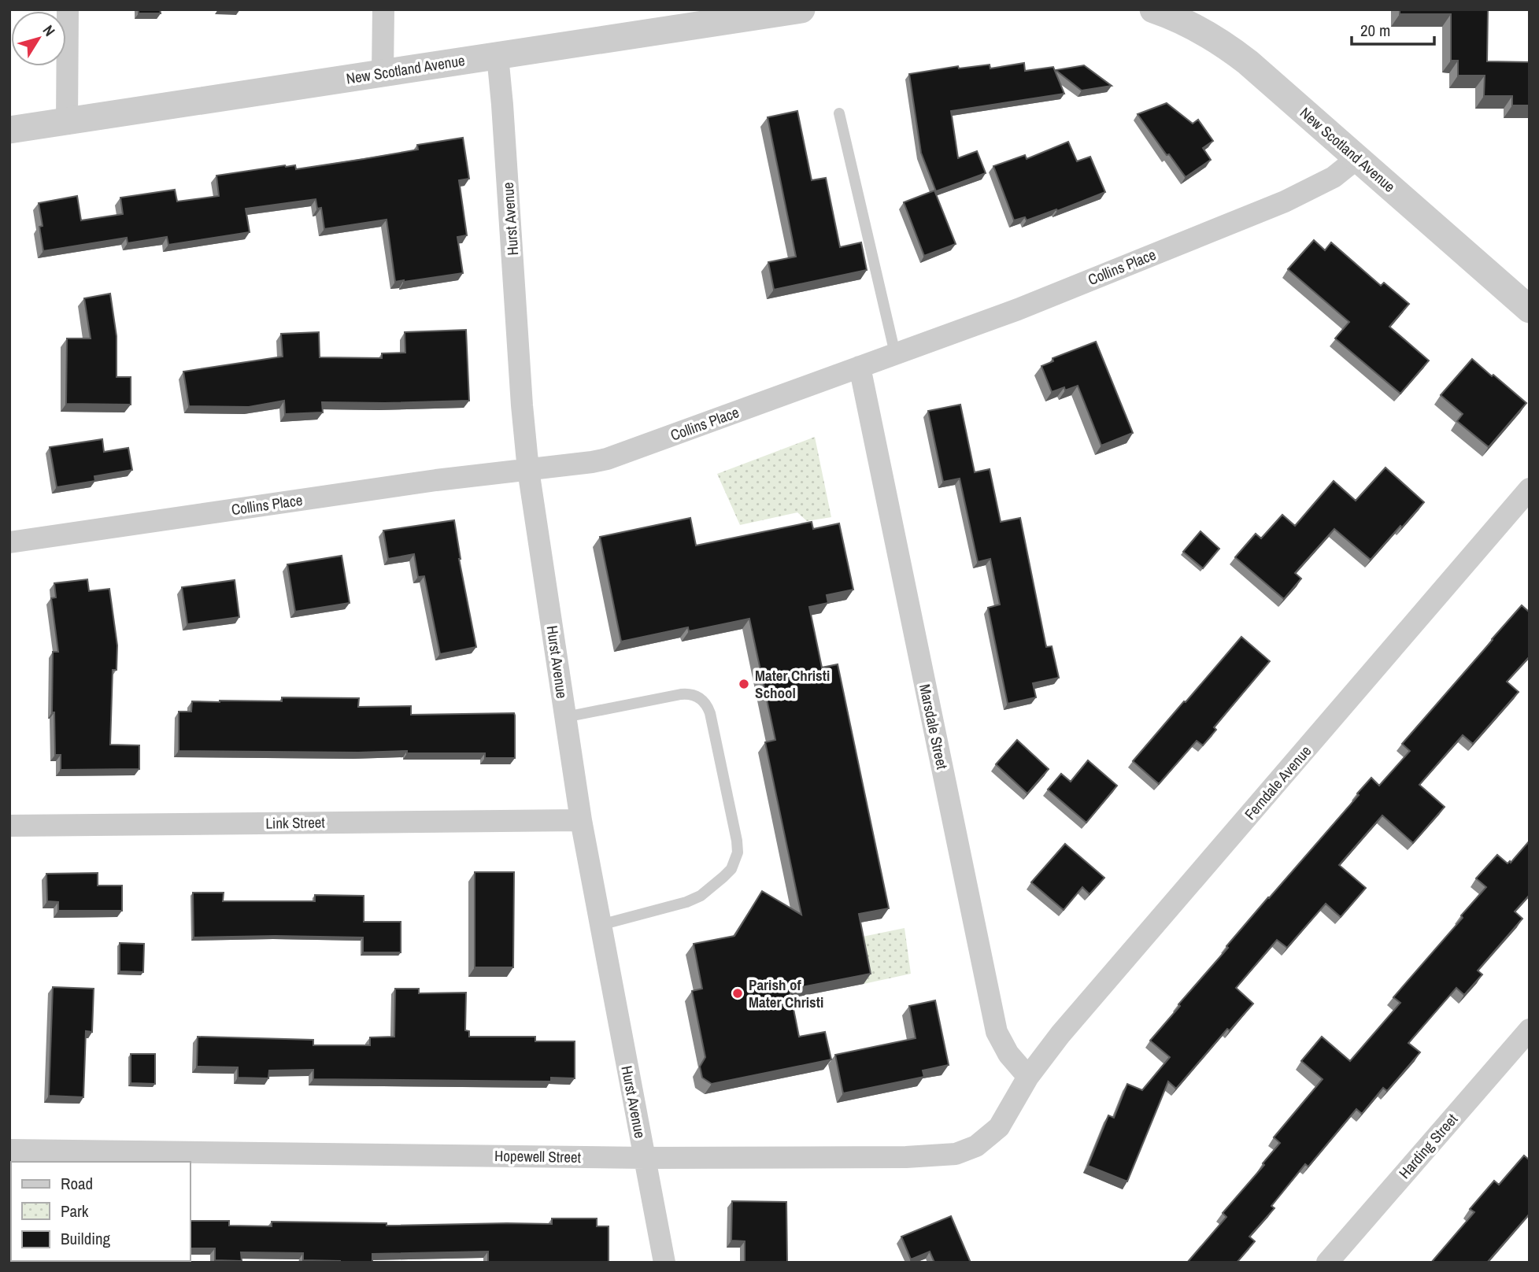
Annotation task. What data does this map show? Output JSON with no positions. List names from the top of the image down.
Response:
{
  "streets": {
    "street": [
      "New Scotland Avenue",
      "Hurst Avenue",
      "Collins Place",
      "Marsdale Street",
      "Ferndale Avenue",
      "Link Street",
      "Harding Street",
      "Hopewell Street"
    ]
  },
  "crossings": [
    ["New Scotland Avenue", "Hurst Avenue"],
    ["New Scotland Avenue", "Collins Place"],
    ["Hurst Avenue", "Collins Place"],
    ["Hurst Avenue", "Link Street"],
    ["Hurst Avenue", "Hopewell Street"],
    ["Collins Place", "Marsdale Street"],
    ["Marsdale Street", "Ferndale Avenue"],
    ["Marsdale Street", "Hopewell Street"],
    ["Ferndale Avenue", "Hopewell Street"]
  ],
  "places": ["Mater Christi School", "Parish of Mater Christi"],
  "legend": ["Road", "Park", "Building"],
  "scale_bar": "20 m",
  "north": "top right"
}
